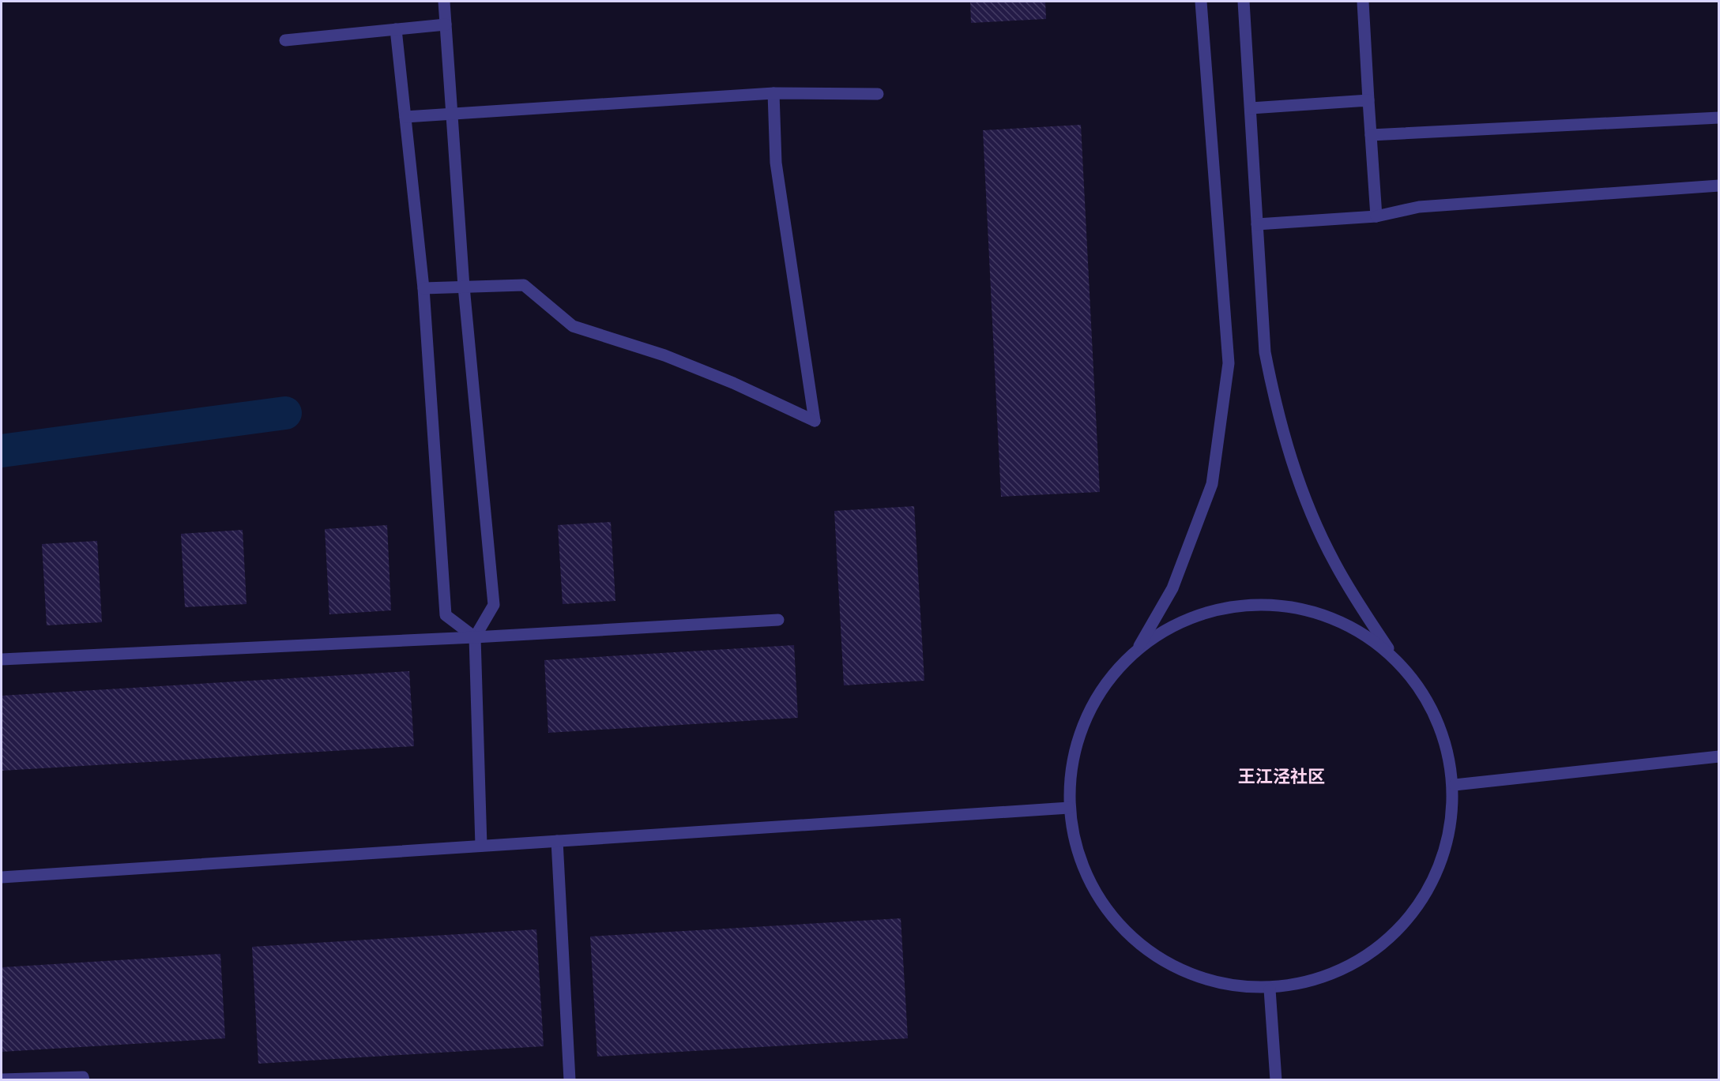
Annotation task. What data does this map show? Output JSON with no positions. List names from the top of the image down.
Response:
{
  "districts": ["王江泾社区"]
}
